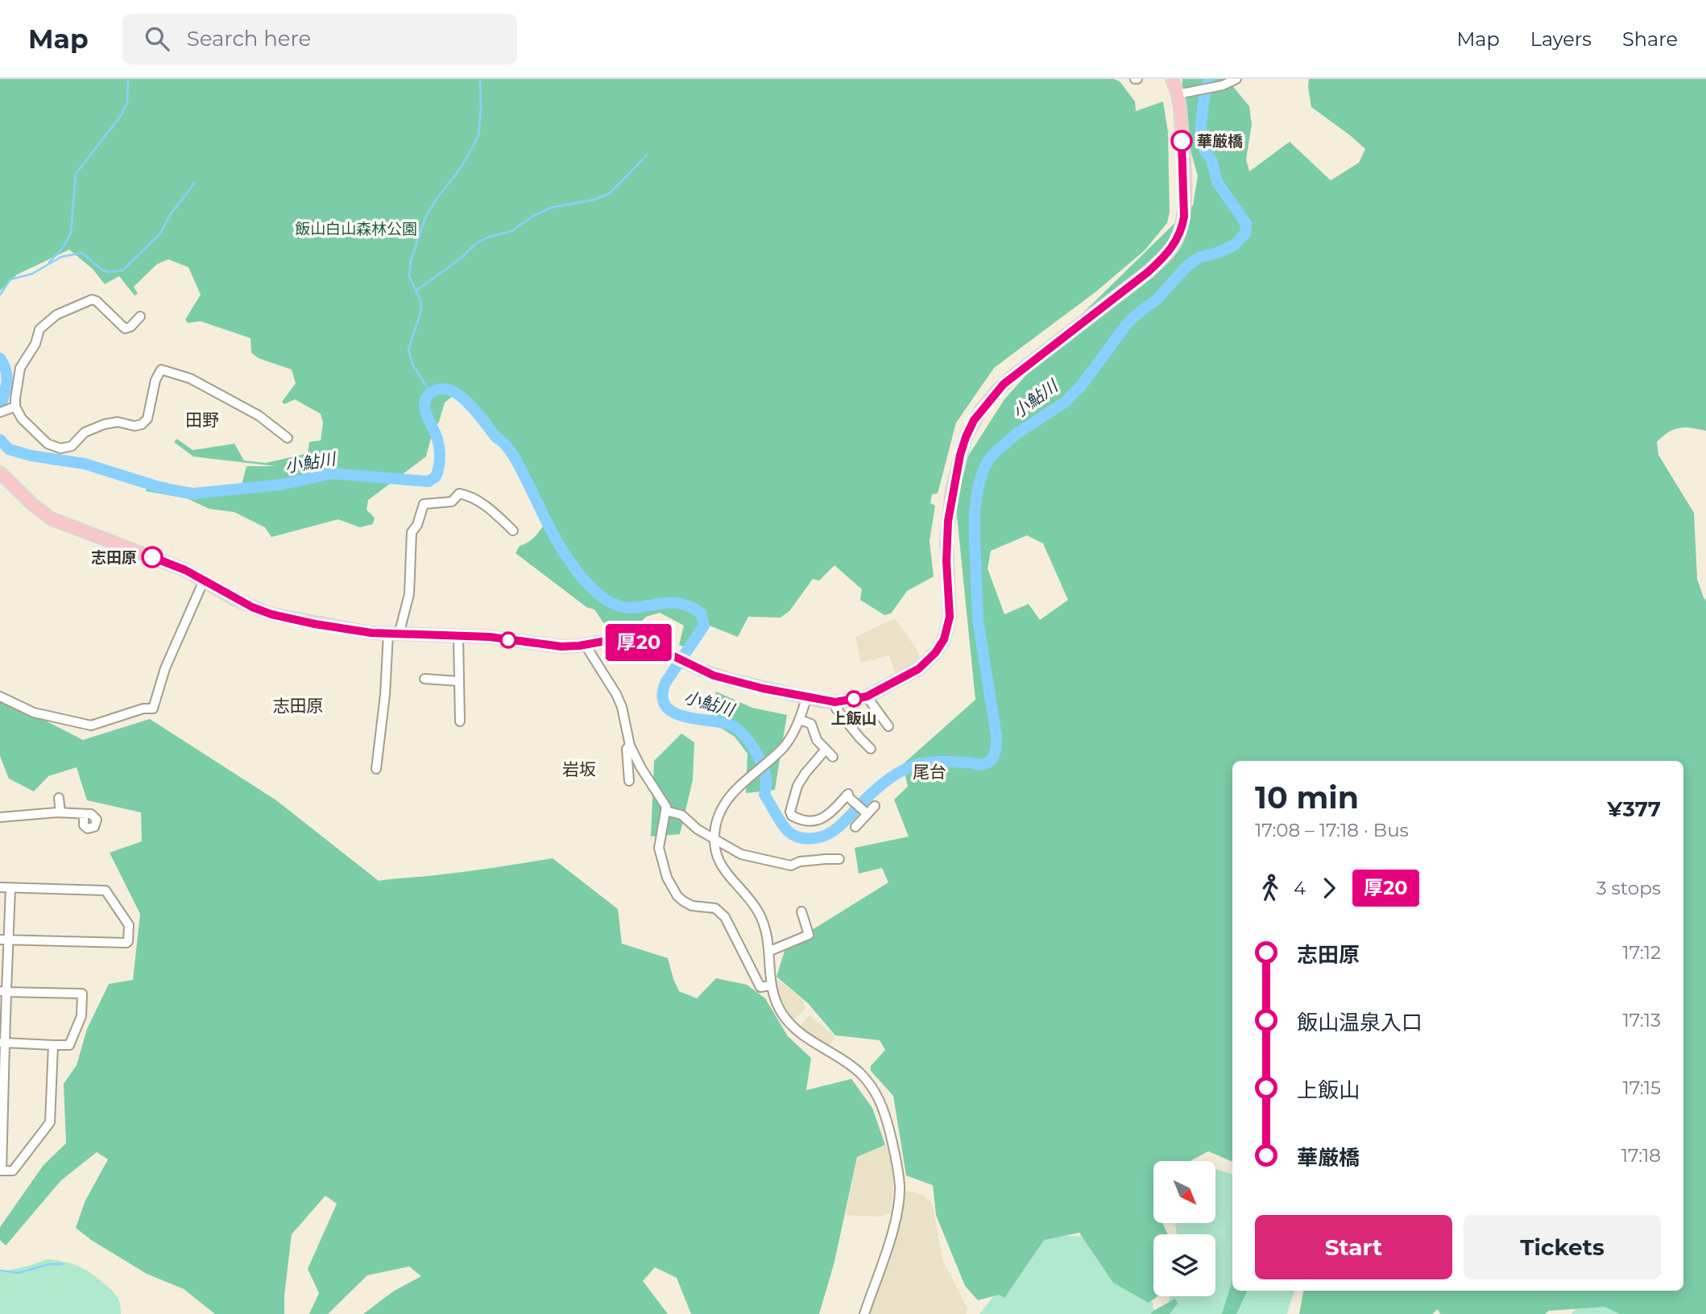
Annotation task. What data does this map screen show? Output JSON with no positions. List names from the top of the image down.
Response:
{
  "districts": [
    "田野",
    "志田原",
    "岩坂",
    "尾台"
  ],
  "water": ["小鮎川"],
  "parks": ["飯山白山森林公園"],
  "places": ["華厳橋", "志田原", "上飯山"],
  "lines": ["bus line 厚20"],
  "north": "bottom right",
  "page": {
    "header": "Map",
    "search": "Search here",
    "nav": ["Map", "Layers", "Share"],
    "on_map": "厚20",
    "heading": ["10 min", "17:08 – 17:18 · Bus", "¥377"],
    "legs": ["4", "厚20", "3 stops"],
    "list": [
      {
        "name": "志田原",
        "value": "17:12"
      },
      {
        "name": "飯山温泉入口",
        "value": "17:13"
      },
      {
        "name": "上飯山",
        "value": "17:15"
      },
      {
        "name": "華厳橋",
        "value": "17:18"
      }
    ],
    "buttons": ["Start", "Tickets"]
  }
}
